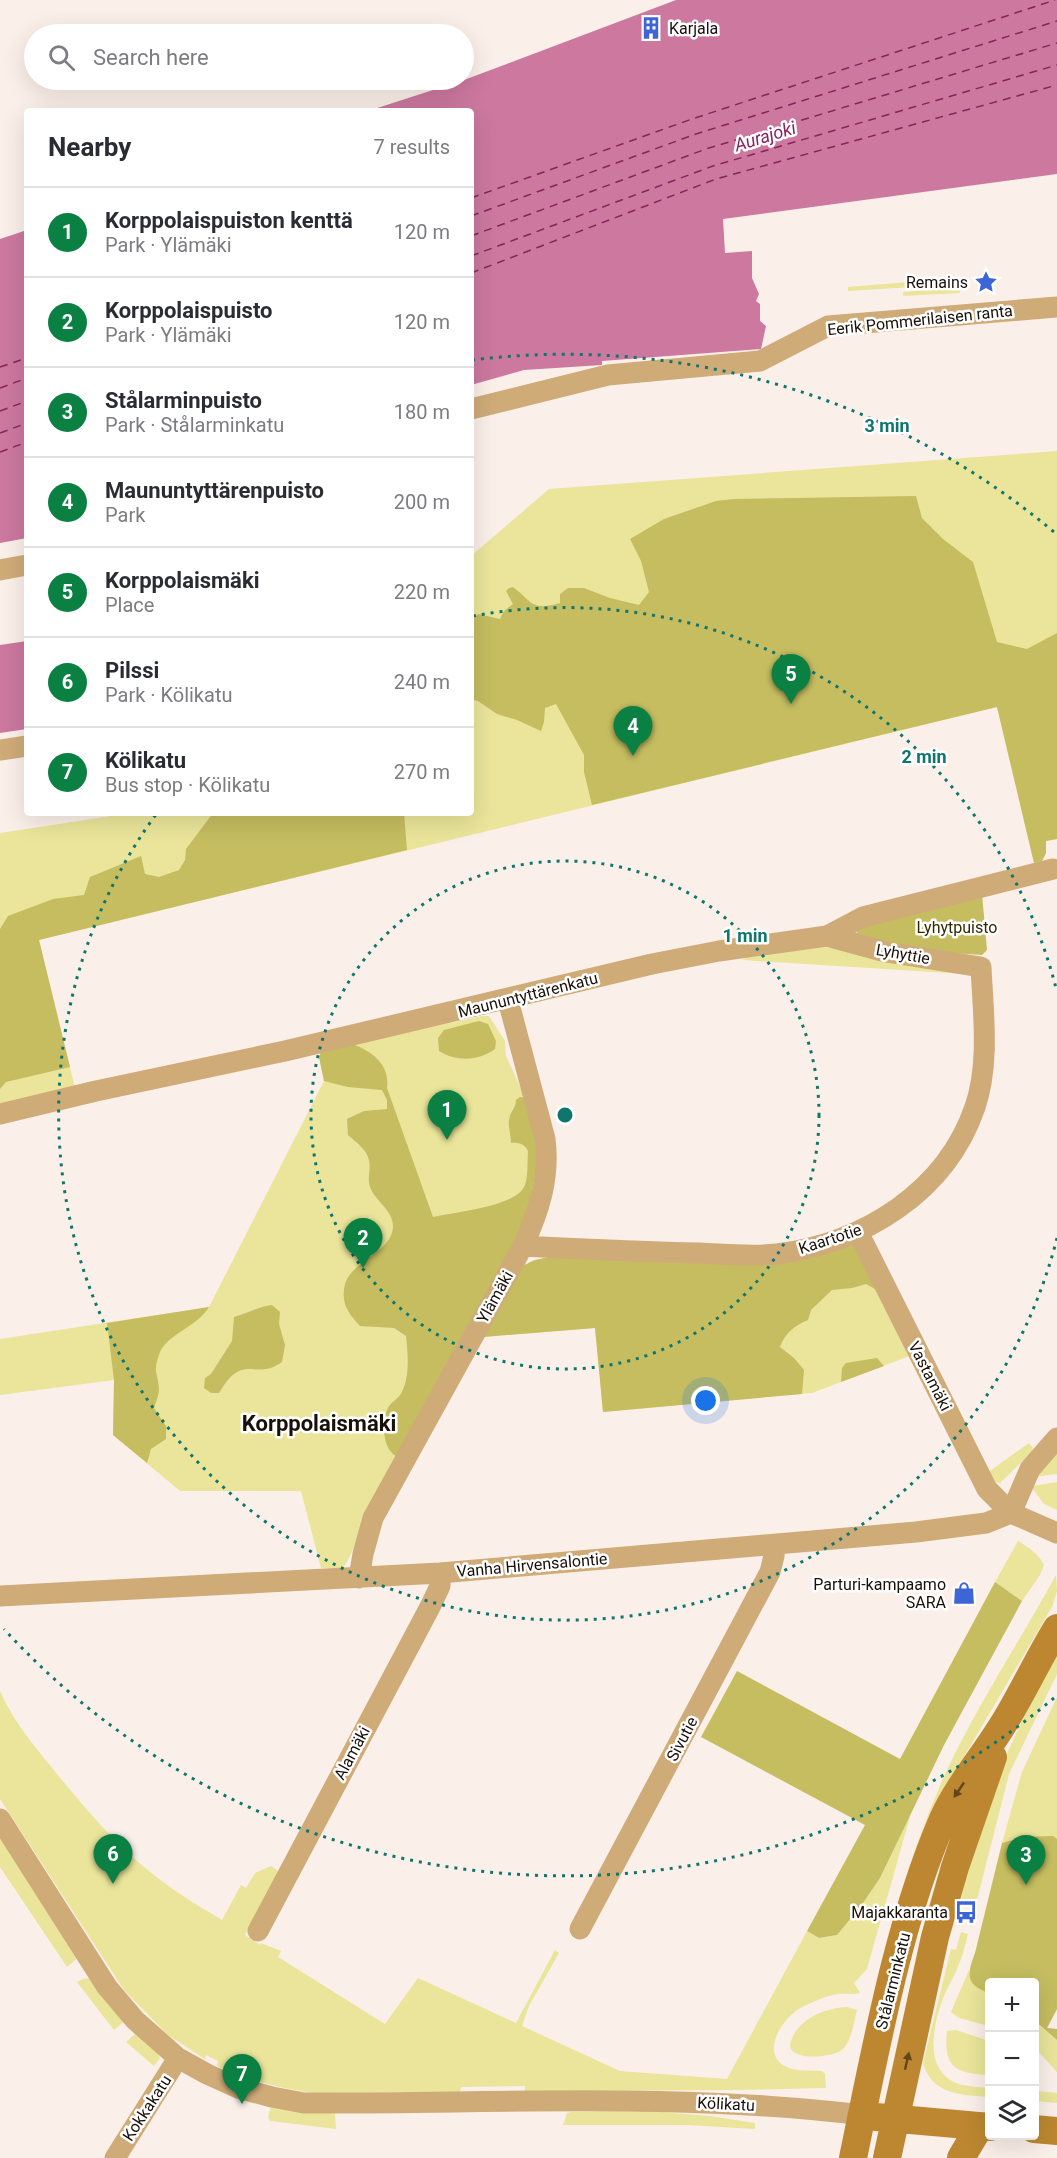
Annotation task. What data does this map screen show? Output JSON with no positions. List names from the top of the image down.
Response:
{
  "streets": {
    "main road": ["Stålarminkatu"],
    "street": [
      "Eerik Pommerilaisen ranta",
      "Lyhyttie",
      "Maununtyttärenkatu",
      "Kaartotie",
      "Ylämäki",
      "Vastamäki",
      "Vanha Hirvensalontie",
      "Sivutie",
      "Alamäki",
      "Kölikatu",
      "Kokkakatu"
    ]
  },
  "crossings": [
    ["Lyhyttie", "Maununtyttärenkatu"],
    ["Lyhyttie", "Kaartotie"],
    ["Maununtyttärenkatu", "Ylämäki"],
    ["Kaartotie", "Ylämäki"],
    ["Kaartotie", "Vastamäki"],
    ["Ylämäki", "Vanha Hirvensalontie"],
    ["Vastamäki", "Vanha Hirvensalontie"],
    ["Vanha Hirvensalontie", "Sivutie"],
    ["Vanha Hirvensalontie", "Alamäki"],
    ["Stålarminkatu", "Kölikatu"],
    ["Kölikatu", "Kokkakatu"]
  ],
  "districts": ["Korppolaismäki"],
  "water": ["Aurajoki"],
  "parks": ["Lyhytpuisto"],
  "places": {
    "building": ["Karjala"],
    "place": ["Remains"],
    "shop": ["Parturi-kampaamo SARA"],
    "bus stop": ["Majakkaranta"]
  },
  "page": {
    "search": "Search here",
    "heading": ["Nearby", "7 results"],
    "list": [
      {
        "mark": "1",
        "name": "Korppolaispuiston kenttä",
        "note": "Park · Ylämäki",
        "value": "120 m"
      },
      {
        "mark": "2",
        "name": "Korppolaispuisto",
        "note": "Park · Ylämäki",
        "value": "120 m"
      },
      {
        "mark": "3",
        "name": "Stålarminpuisto",
        "note": "Park · Stålarminkatu",
        "value": "180 m"
      },
      {
        "mark": "4",
        "name": "Maununtyttärenpuisto",
        "note": "Park",
        "value": "200 m"
      },
      {
        "mark": "5",
        "name": "Korppolaismäki",
        "note": "Place",
        "value": "220 m"
      },
      {
        "mark": "6",
        "name": "Pilssi",
        "note": "Park · Kölikatu",
        "value": "240 m"
      },
      {
        "mark": "7",
        "name": "Kölikatu",
        "note": "Bus stop · Kölikatu",
        "value": "270 m"
      }
    ],
    "pins": [
      "5",
      "4",
      "1",
      "2",
      "6",
      "3",
      "7"
    ],
    "map_buttons": ["+", "−"]
  },
  "rings": ["3 min", "2 min", "1 min"]
}
